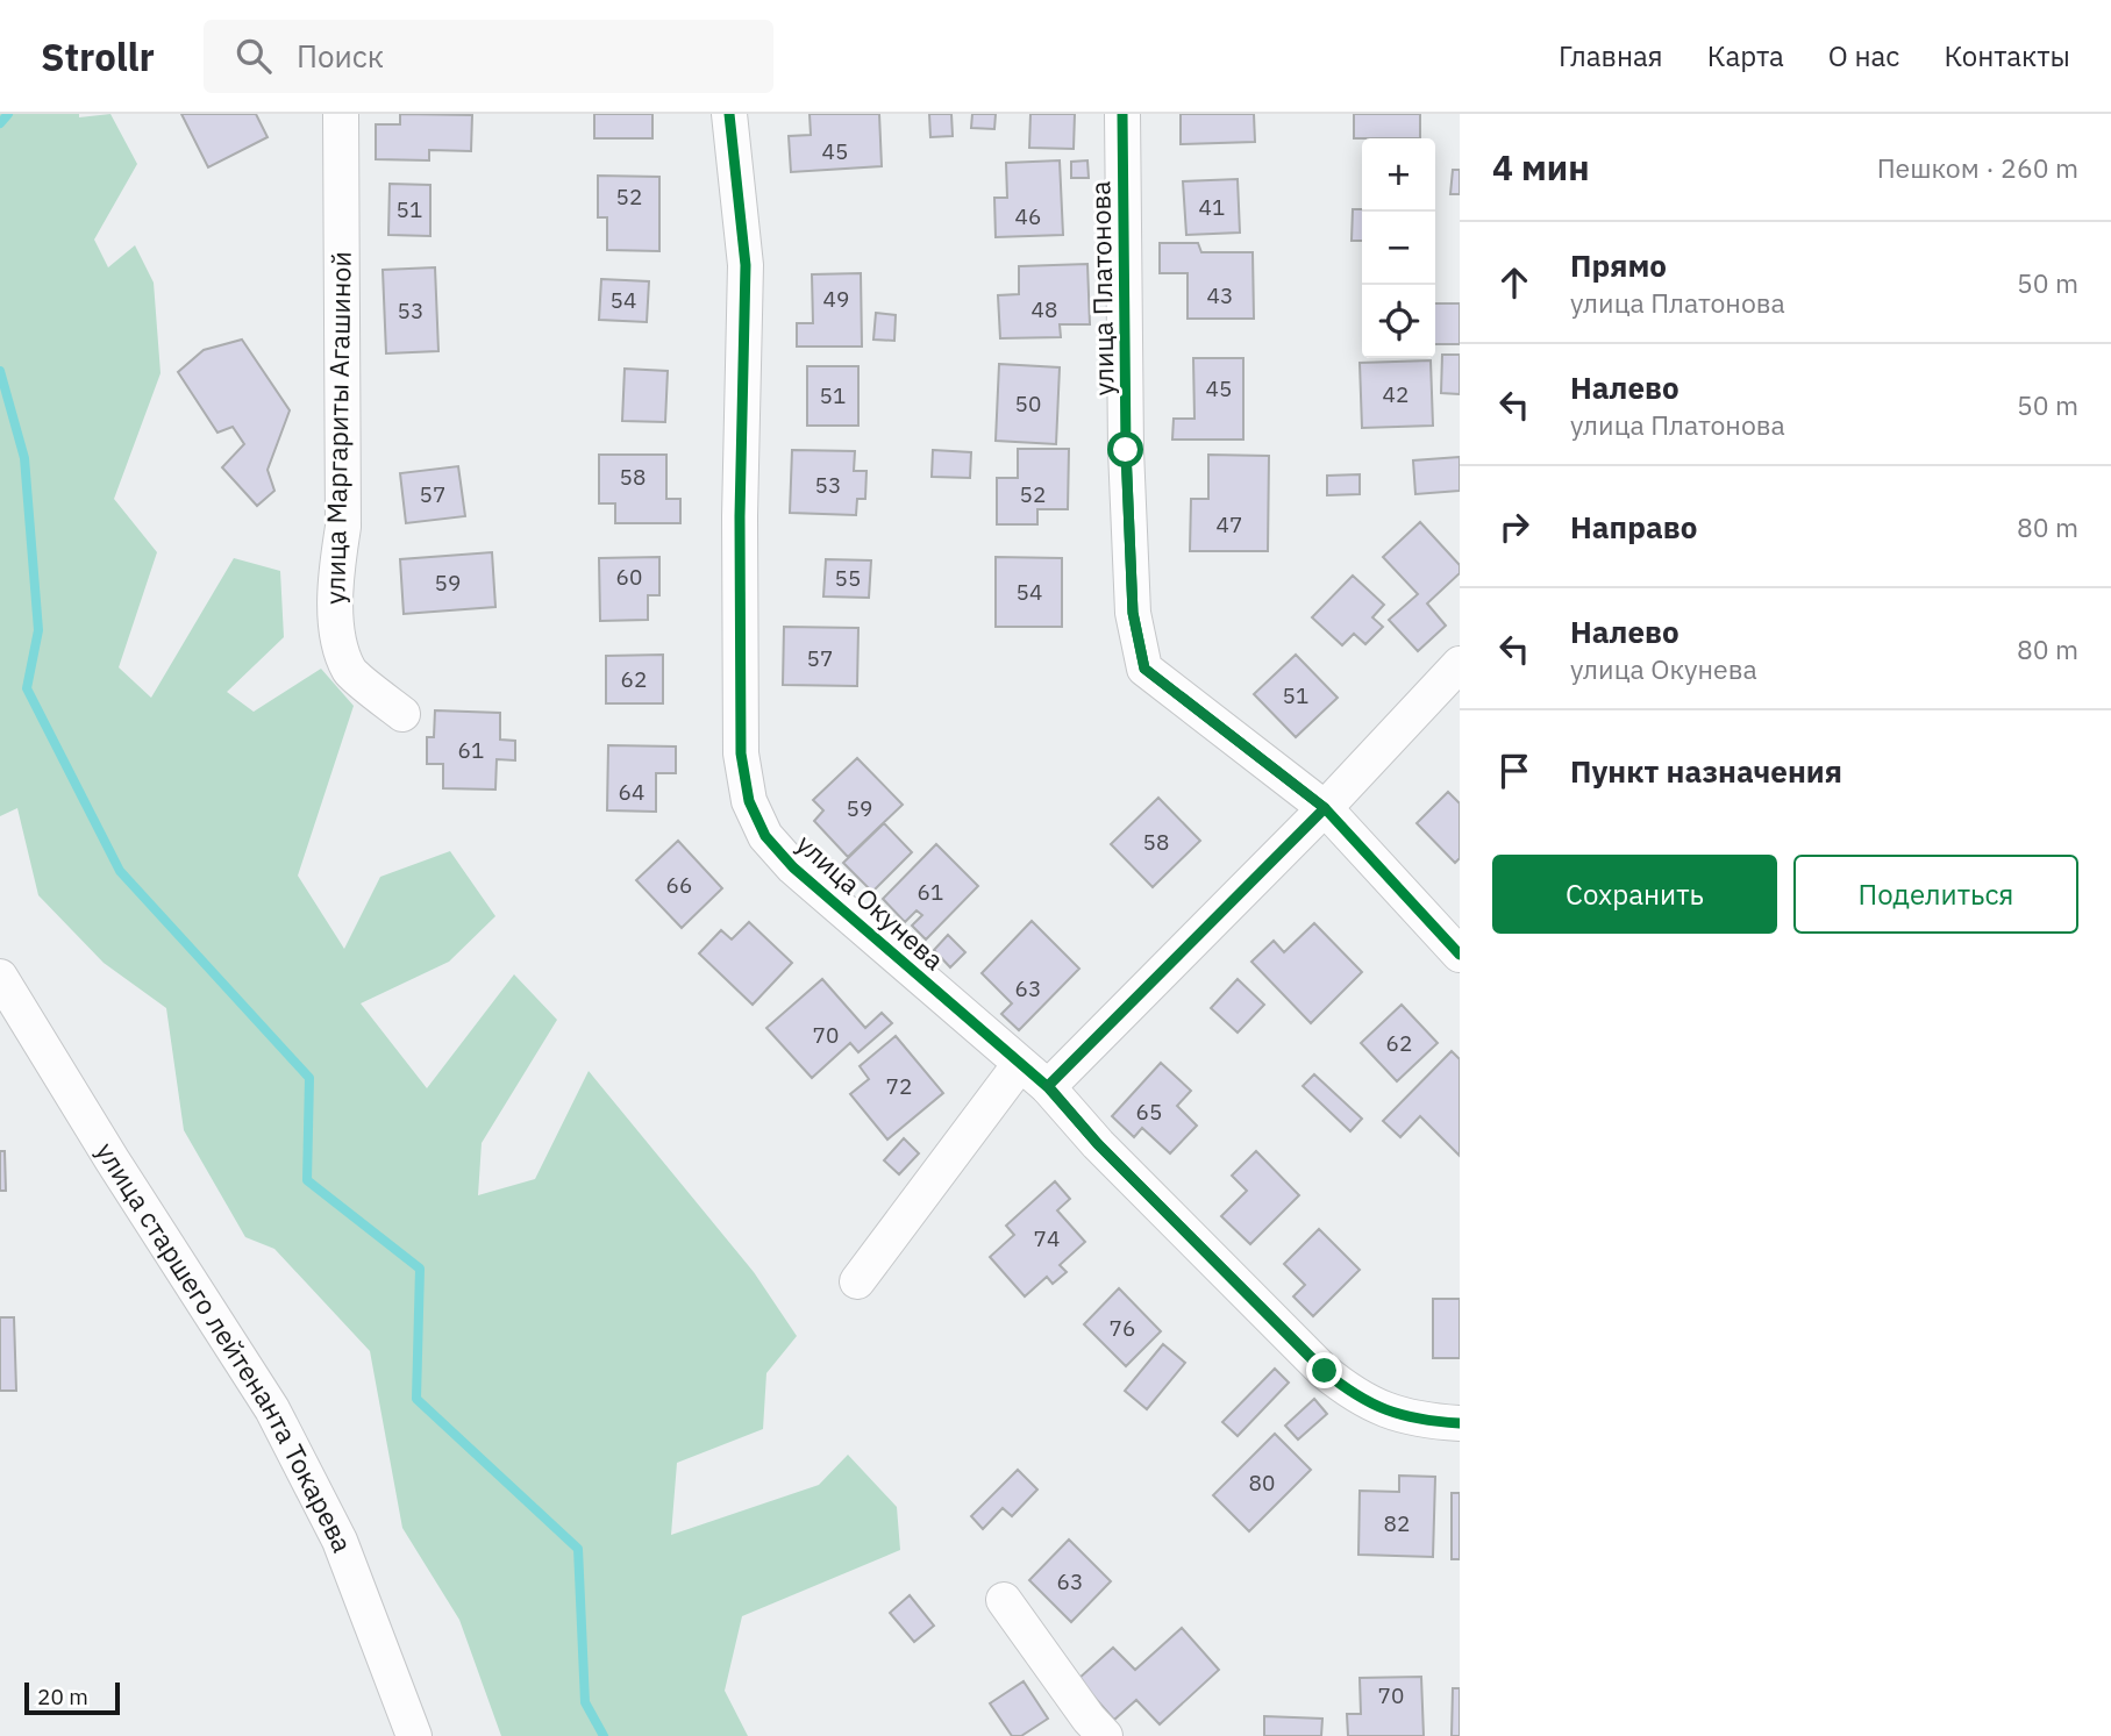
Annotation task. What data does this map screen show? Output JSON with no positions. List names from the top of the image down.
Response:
{
  "streets": {
    "street": [
      "улица Платонова",
      "улица Маргариты Агашиной",
      "улица Окунева",
      "улица старшего лейтенанта Токарева"
    ]
  },
  "house_numbers": [
    "45",
    "52",
    "41",
    "51",
    "46",
    "43",
    "49",
    "54",
    "48",
    "53",
    "45",
    "42",
    "51",
    "50",
    "58",
    "53",
    "57",
    "52",
    "47",
    "60",
    "55",
    "59",
    "54",
    "57",
    "62",
    "51",
    "61",
    "64",
    "59",
    "58",
    "66",
    "61",
    "63",
    "70",
    "62",
    "72",
    "65",
    "74",
    "76",
    "80",
    "82",
    "63",
    "70"
  ],
  "scale_bar": "20 m",
  "page": {
    "header": "Strollr",
    "search": "Поиск",
    "nav": [
      "Главная",
      "Карта",
      "О нас",
      "Контакты"
    ],
    "heading": ["4 мин", "Пешком · 260 m"],
    "map_buttons": ["+", "−"],
    "list": [
      ["Прямо", "улица Платонова", "50 m"],
      ["Налево", "улица Платонова", "50 m"],
      ["Направо", "80 m"],
      ["Налево", "улица Окунева", "80 m"],
      "Пункт назначения"
    ],
    "buttons": ["Сохранить", "Поделиться"],
    "scale": "20 m"
  }
}
